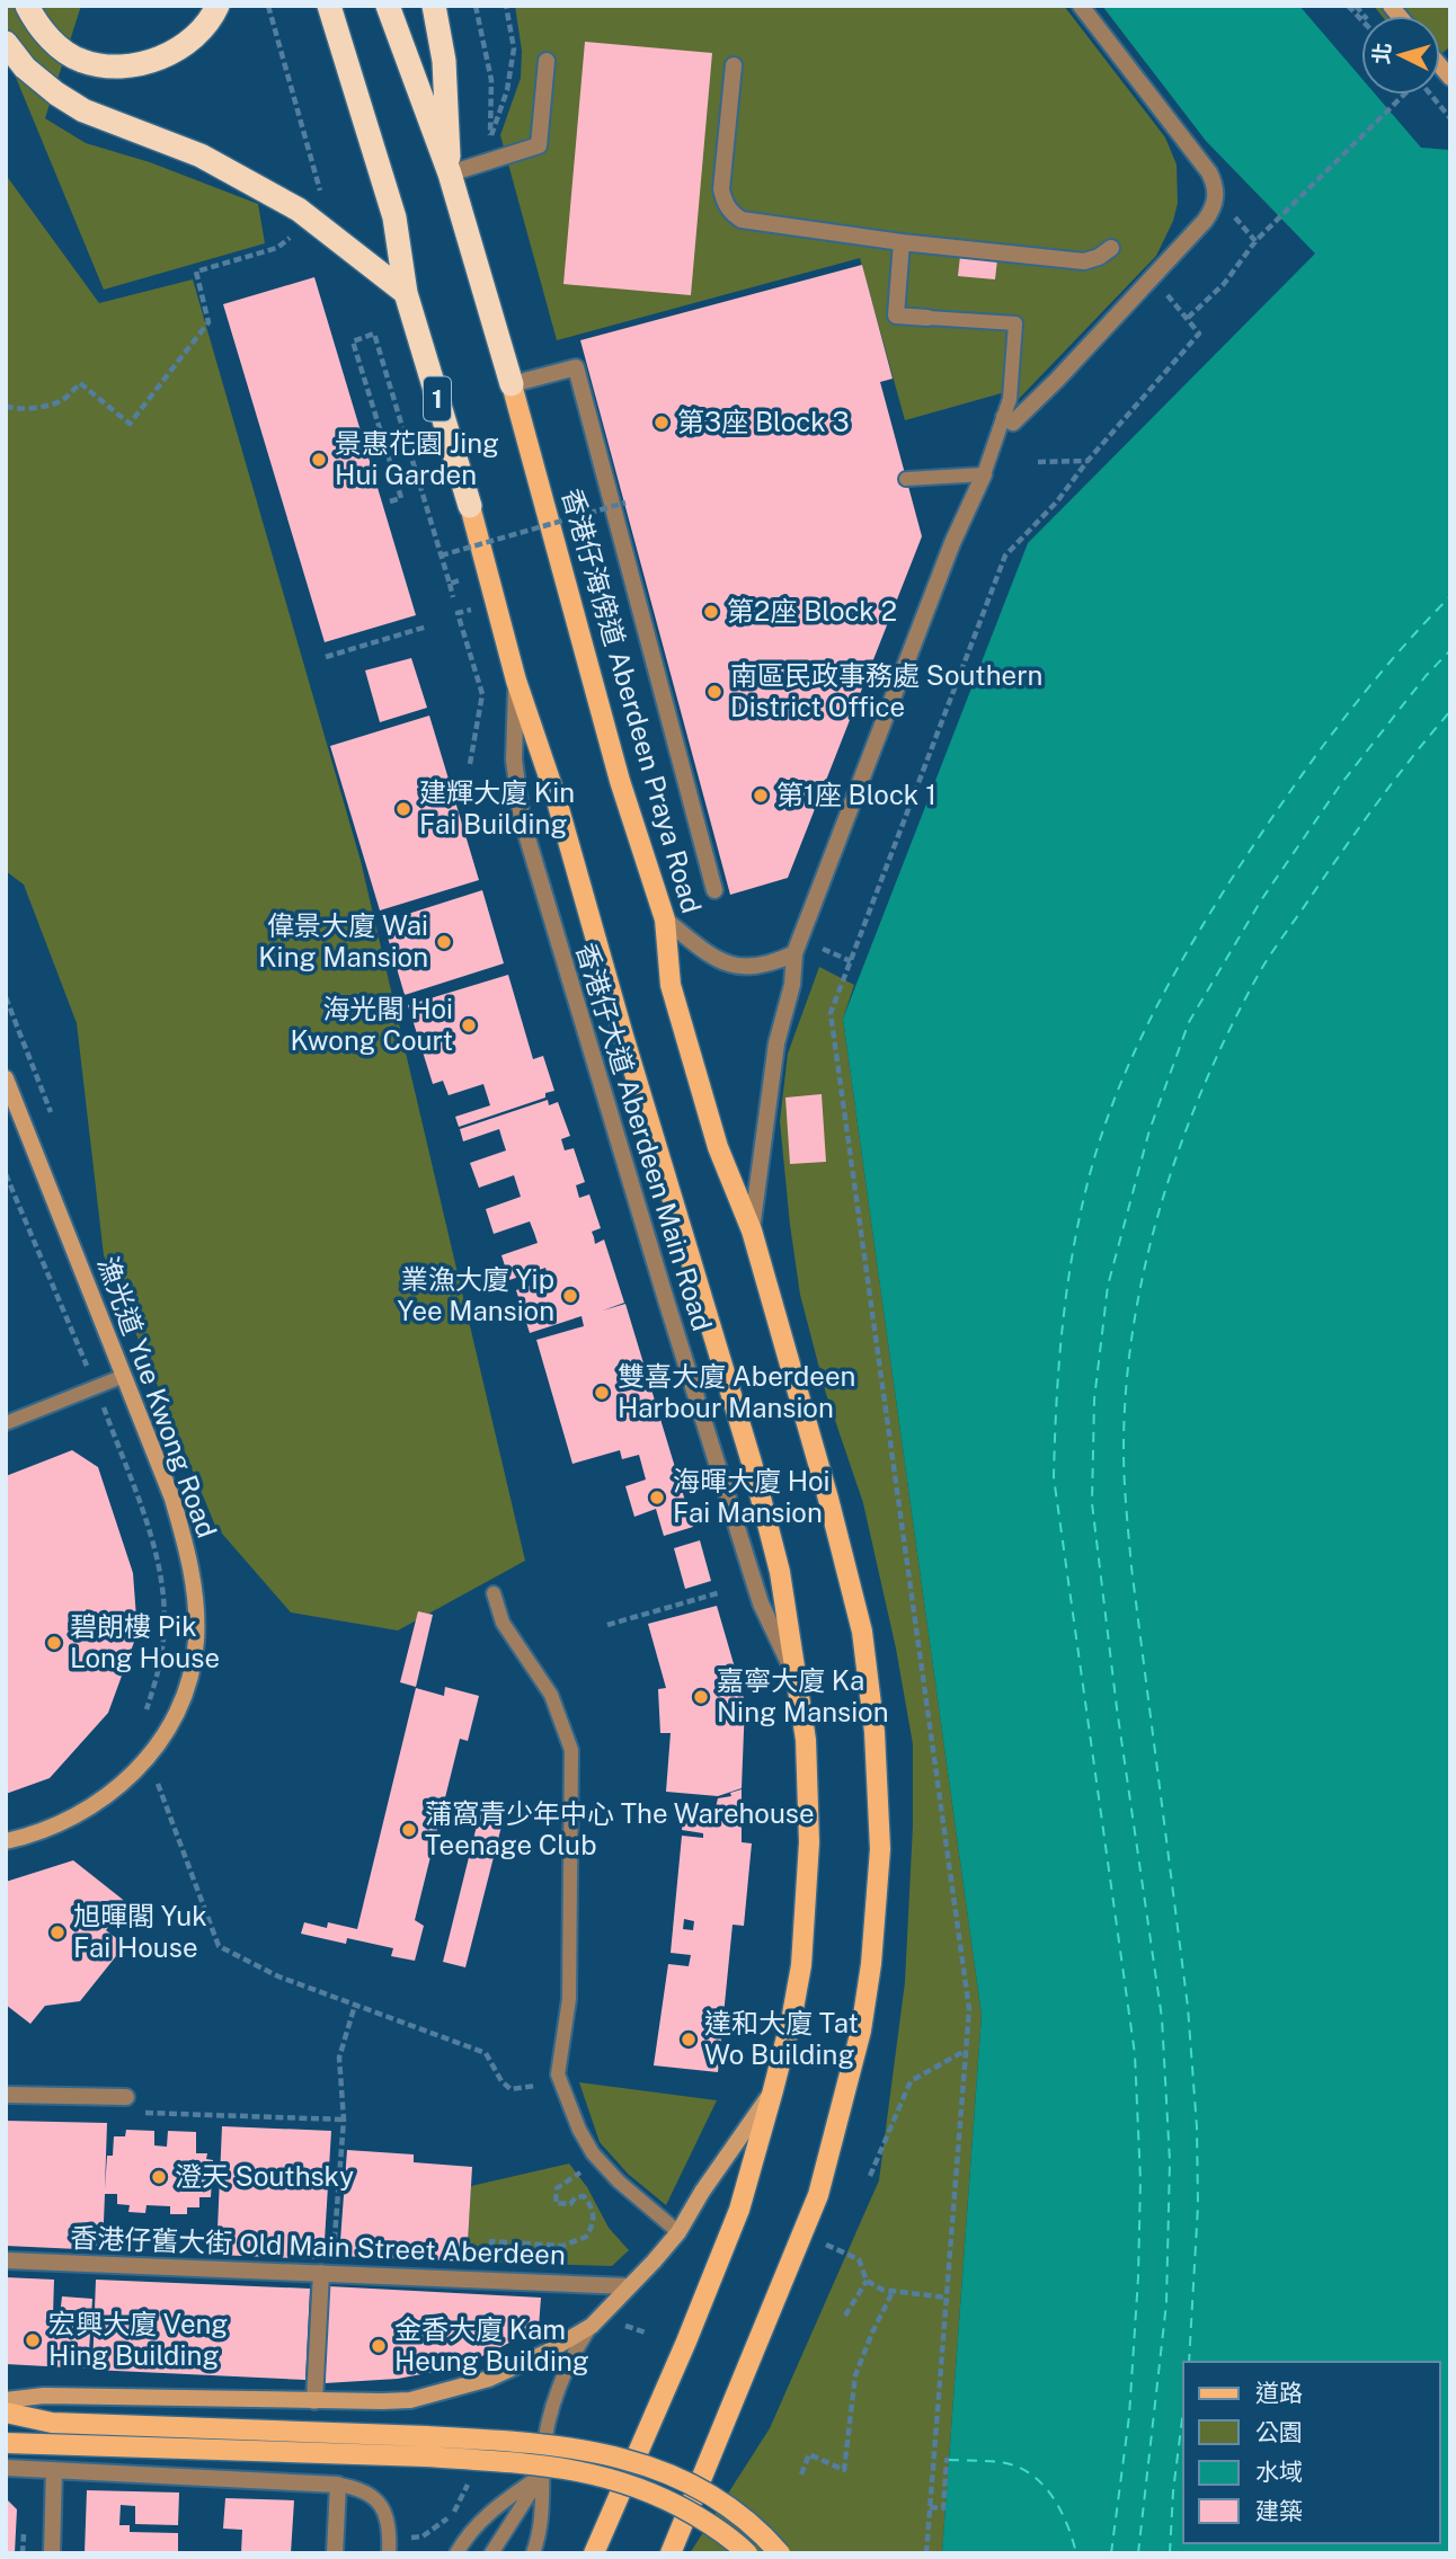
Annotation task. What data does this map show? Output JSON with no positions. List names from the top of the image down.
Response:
{
  "streets": {
    "highway": ["1", "香港仔海傍道 Aberdeen Praya Road"],
    "main road": ["漁光道 Yue Kwong Road"],
    "street": ["香港仔大道 Aberdeen Main Road", "香港仔舊大街 Old Main Street Aberdeen"]
  },
  "places": [
    "第3座 Block 3",
    "景惠花園 Jing Hui Garden",
    "第2座 Block 2",
    "南區民政事務處 Southern District Office",
    "第1座 Block 1",
    "建輝大廈 Kin Fai Building",
    "偉景大廈 Wai King Mansion",
    "海光閣 Hoi Kwong Court",
    "業漁大廈 Yip Yee Mansion",
    "雙喜大廈 Aberdeen Harbour Mansion",
    "海暉大廈 Hoi Fai Mansion",
    "碧朗樓 Pik Long House",
    "嘉寧大廈 Ka Ning Mansion",
    "蒲窩青少年中心 The Warehouse Teenage Club",
    "旭暉閣 Yuk Fai House",
    "達和大廈 Tat Wo Building",
    "澄天 Southsky",
    "宏興大廈 Veng Hing Building",
    "金香大廈 Kam Heung Building"
  ],
  "legend": [
    "道路",
    "公園",
    "水域",
    "建築"
  ],
  "north": "left"
}
